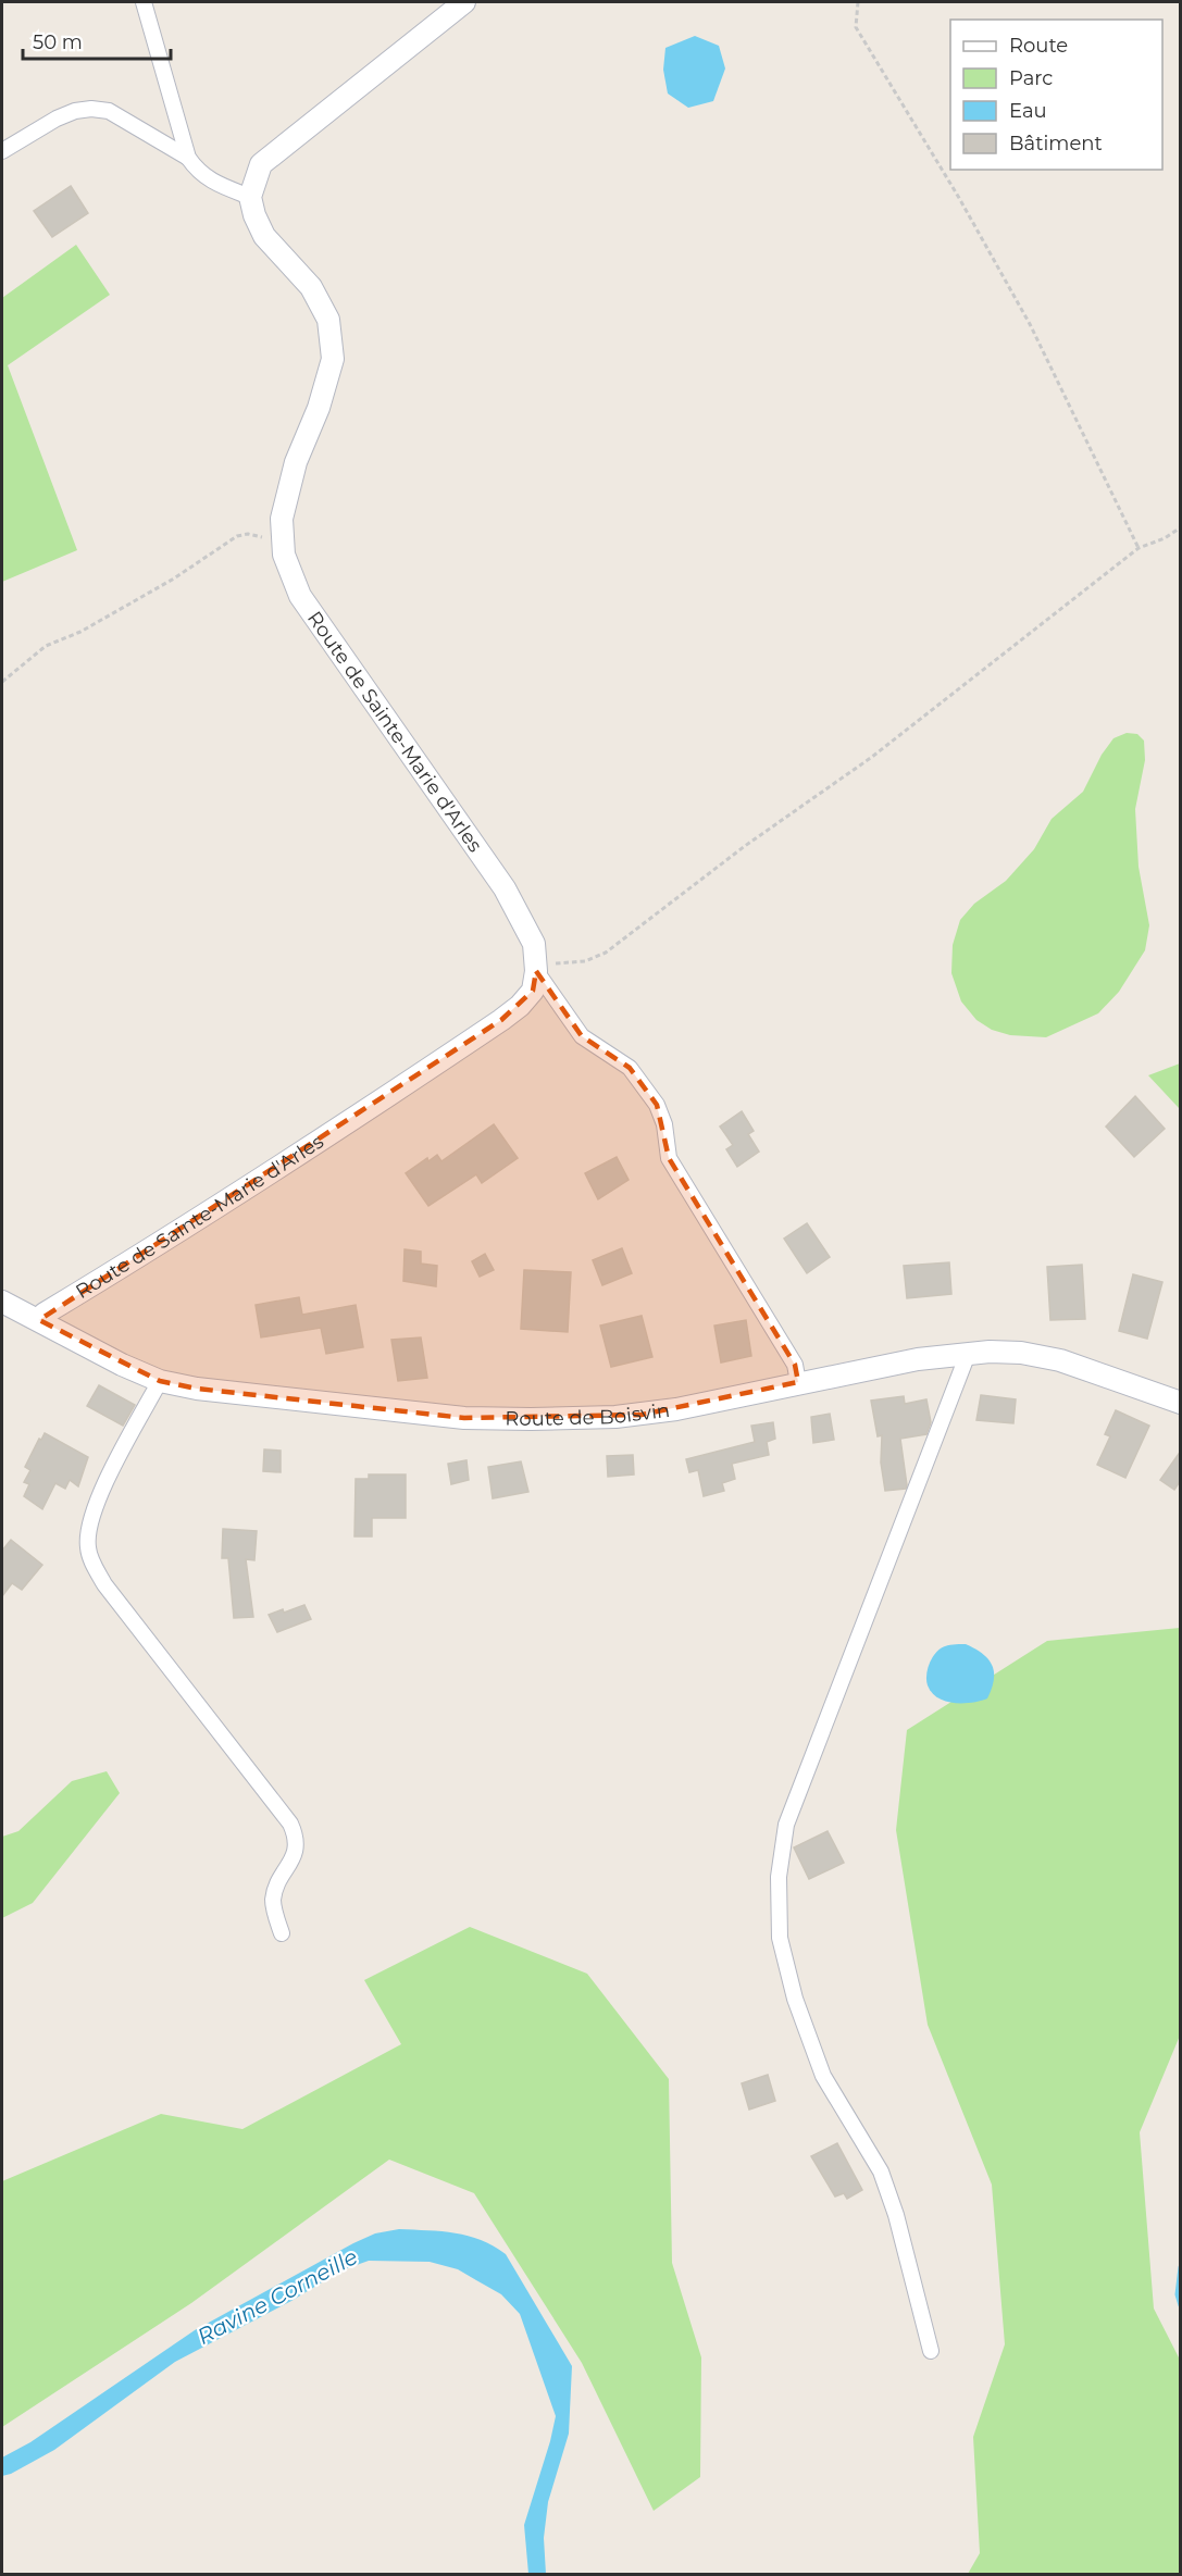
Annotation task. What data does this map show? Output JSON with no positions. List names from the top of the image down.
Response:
{
  "streets": {
    "main road": ["Route de Sainte-Marie d'Arles", "Route de Boisvin"]
  },
  "crossings": [
    ["Route de Sainte-Marie d'Arles", "Route de Boisvin"]
  ],
  "water": ["Ravine Corneille"],
  "legend": [
    "Route",
    "Parc",
    "Eau",
    "Bâtiment"
  ],
  "scale_bar": "50 m"
}
